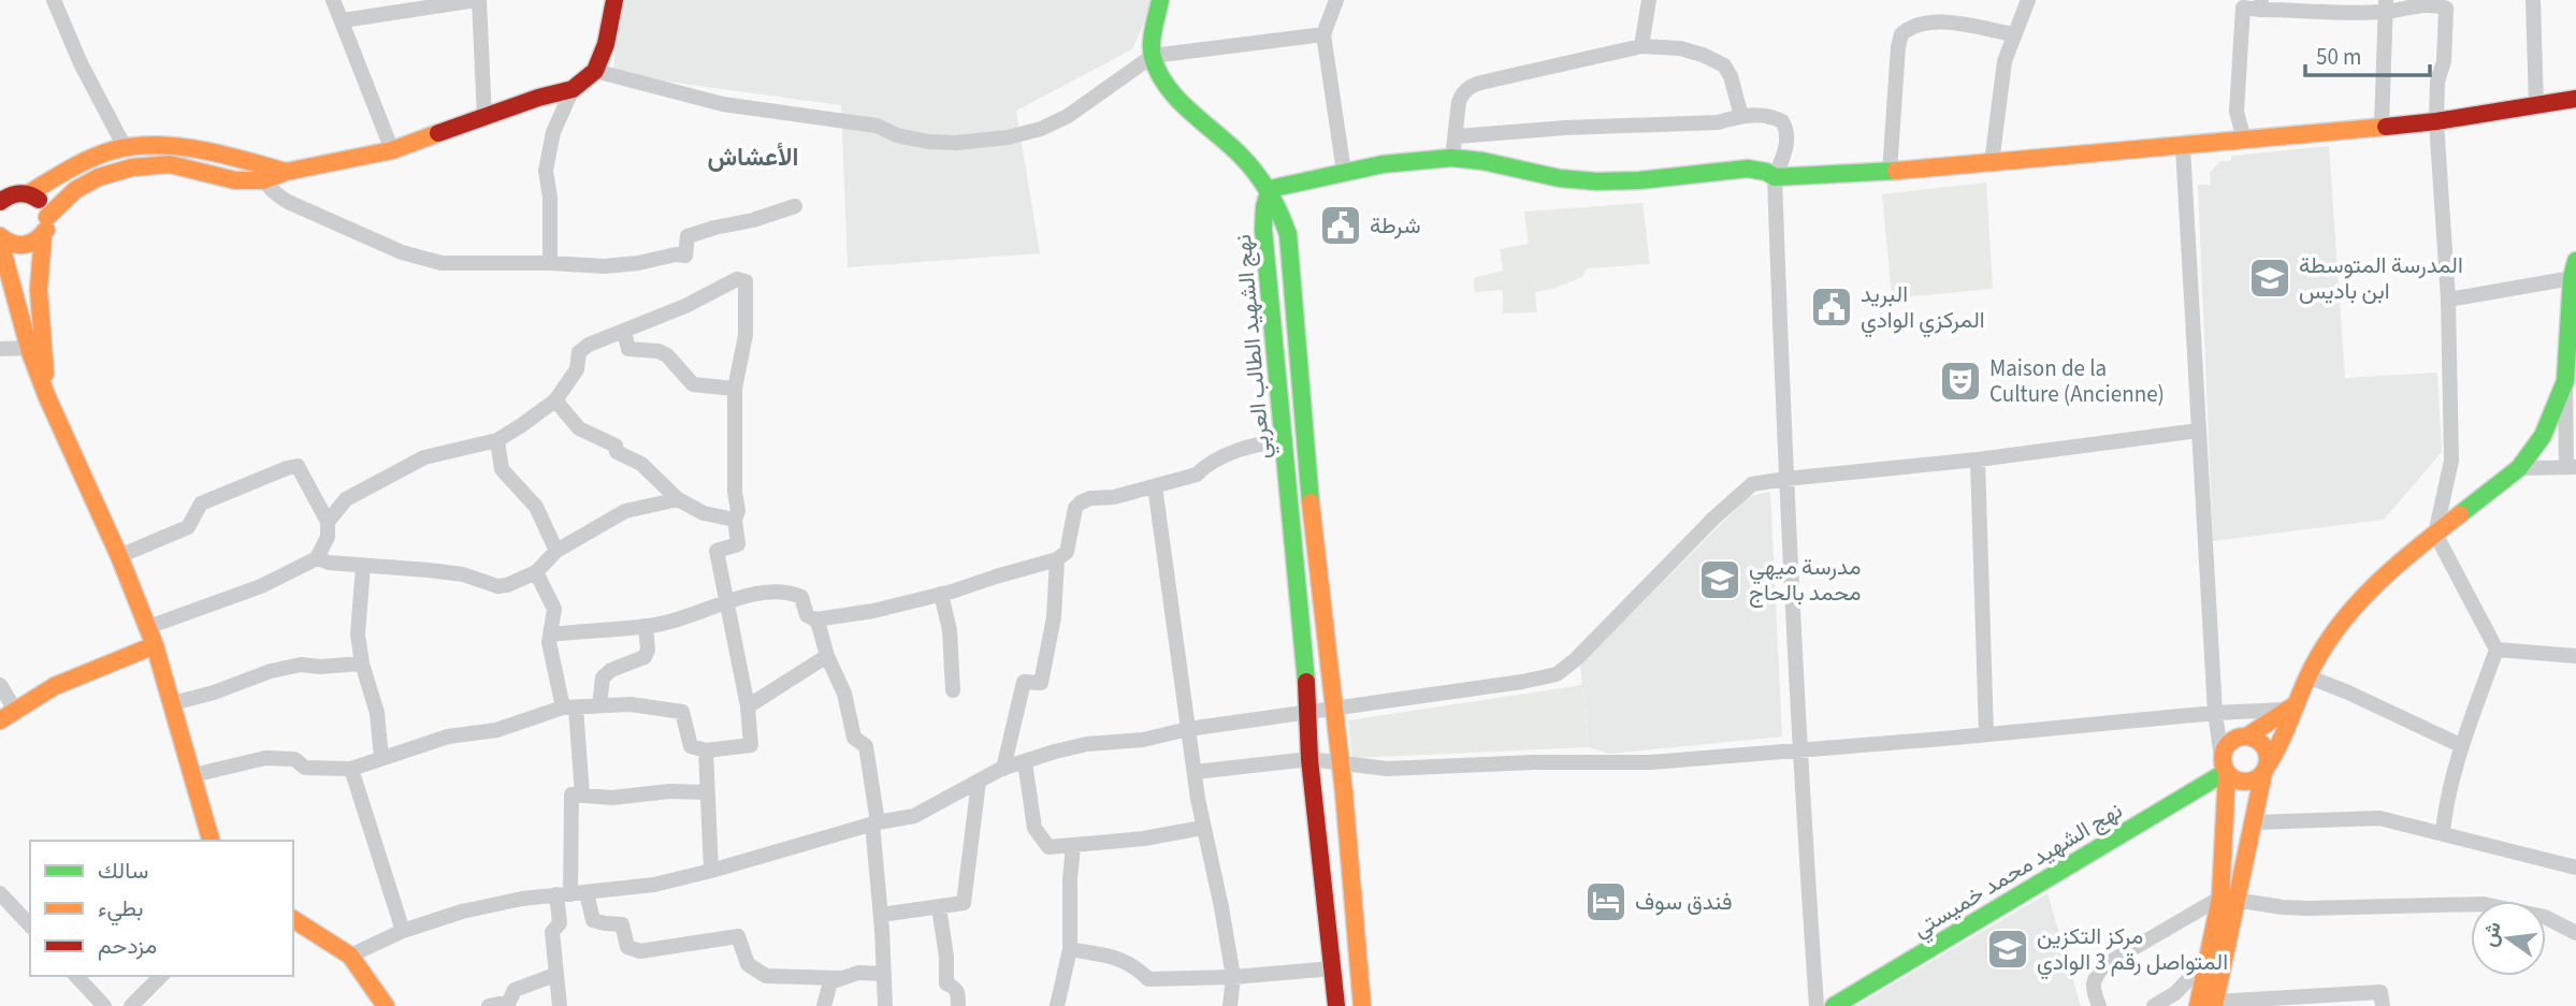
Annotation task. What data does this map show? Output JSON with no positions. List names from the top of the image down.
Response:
{
  "streets": {
    "main road": ["نهج الشهيد الطالب العربي", "نهج الشهيد محمد خميستي"]
  },
  "districts": ["الأعشاش"],
  "places": {
    "public building": ["شرطة", "البريد المركزي الوادي"],
    "school or university": ["المدرسة المتوسطة ابن باديس", "مدرسة ميهي محمد بالحاج", "مركز التكزين المتواصل رقم 3 الوادي"],
    "theatre": ["Maison de la Culture (Ancienne)"],
    "hotel": ["فندق سوف"]
  },
  "legend": ["سالك", "بطيء", "مزدحم"],
  "scale_bar": "50 m",
  "north": "left"
}
